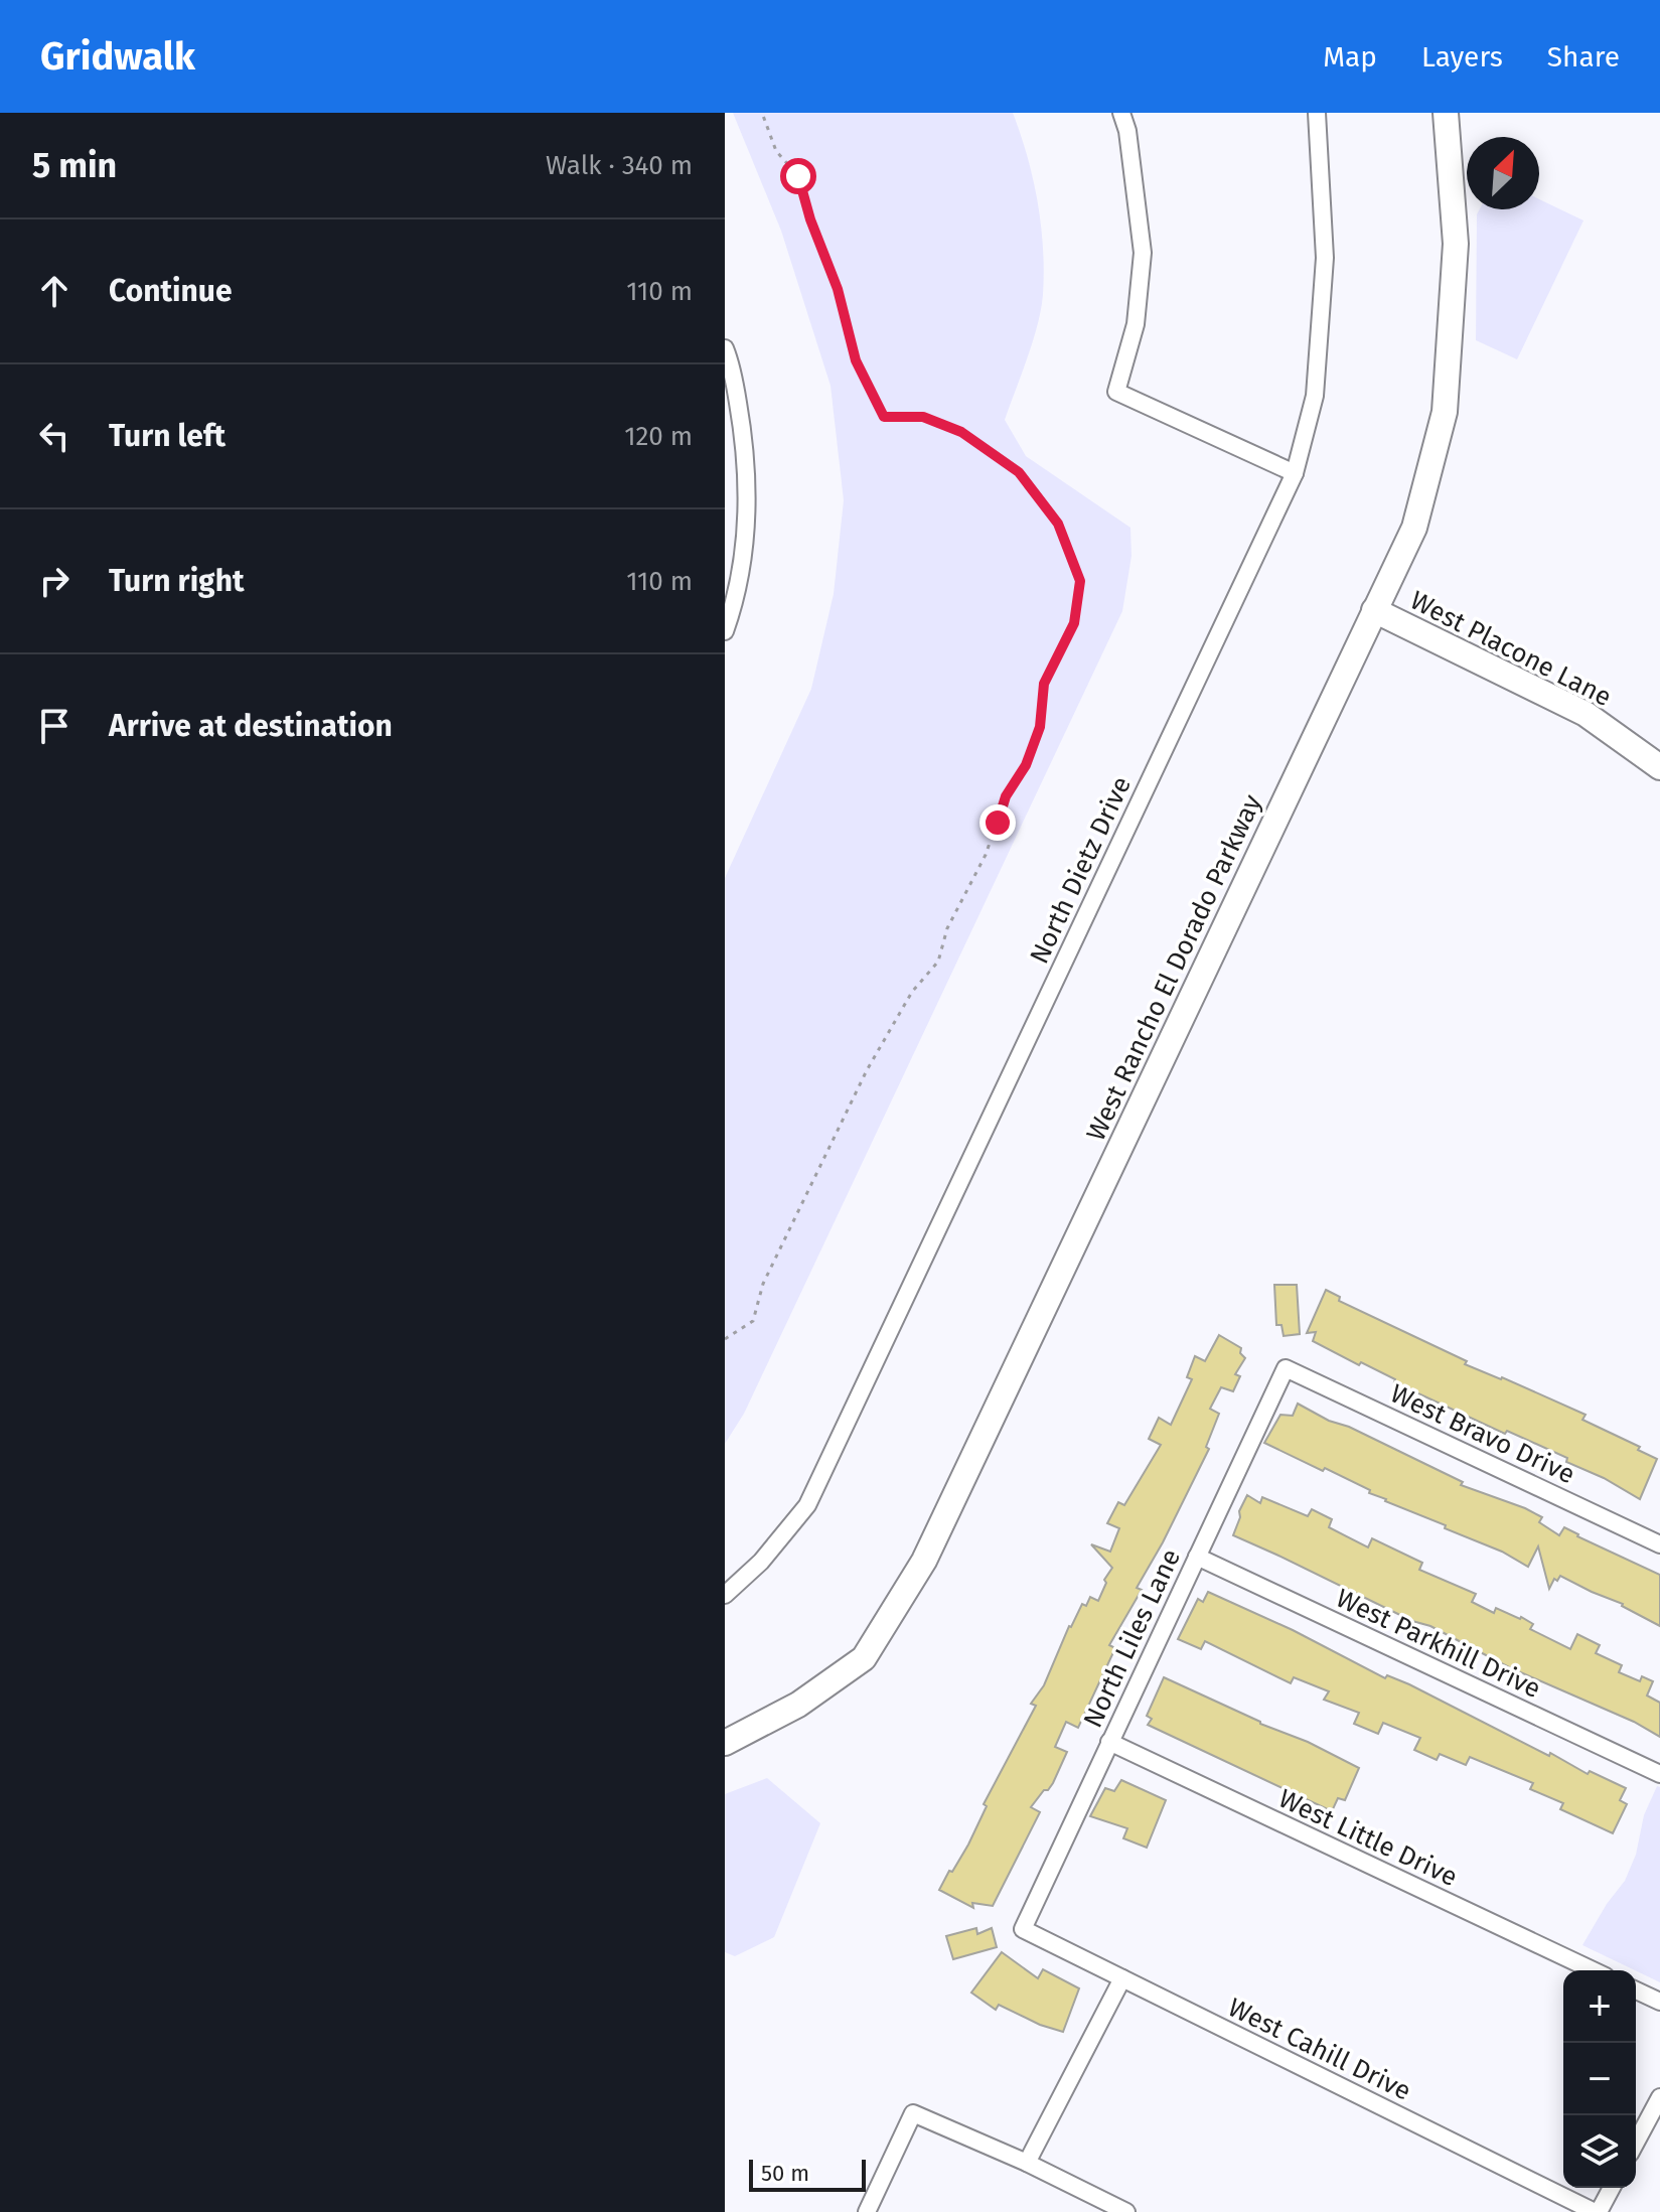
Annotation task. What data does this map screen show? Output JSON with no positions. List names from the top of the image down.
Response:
{
  "streets": {
    "street": [
      "West Placone Lane",
      "North Dietz Drive",
      "West Rancho El Dorado Parkway",
      "West Bravo Drive",
      "North Liles Lane",
      "West Parkhill Drive",
      "West Little Drive",
      "West Cahill Drive"
    ]
  },
  "crossings": [
    ["West Placone Lane", "West Rancho El Dorado Parkway"],
    ["West Bravo Drive", "North Liles Lane"],
    ["North Liles Lane", "West Parkhill Drive"],
    ["North Liles Lane", "West Little Drive"],
    ["North Liles Lane", "West Cahill Drive"]
  ],
  "scale_bar": "50 m",
  "north": "top right",
  "page": {
    "header": "Gridwalk",
    "nav": ["Map", "Layers", "Share"],
    "heading": ["5 min", "Walk · 340 m"],
    "list": [
      ["Continue", "110 m"],
      ["Turn left", "120 m"],
      ["Turn right", "110 m"],
      "Arrive at destination"
    ],
    "map_buttons": ["+", "−"],
    "scale": "50 m"
  }
}
